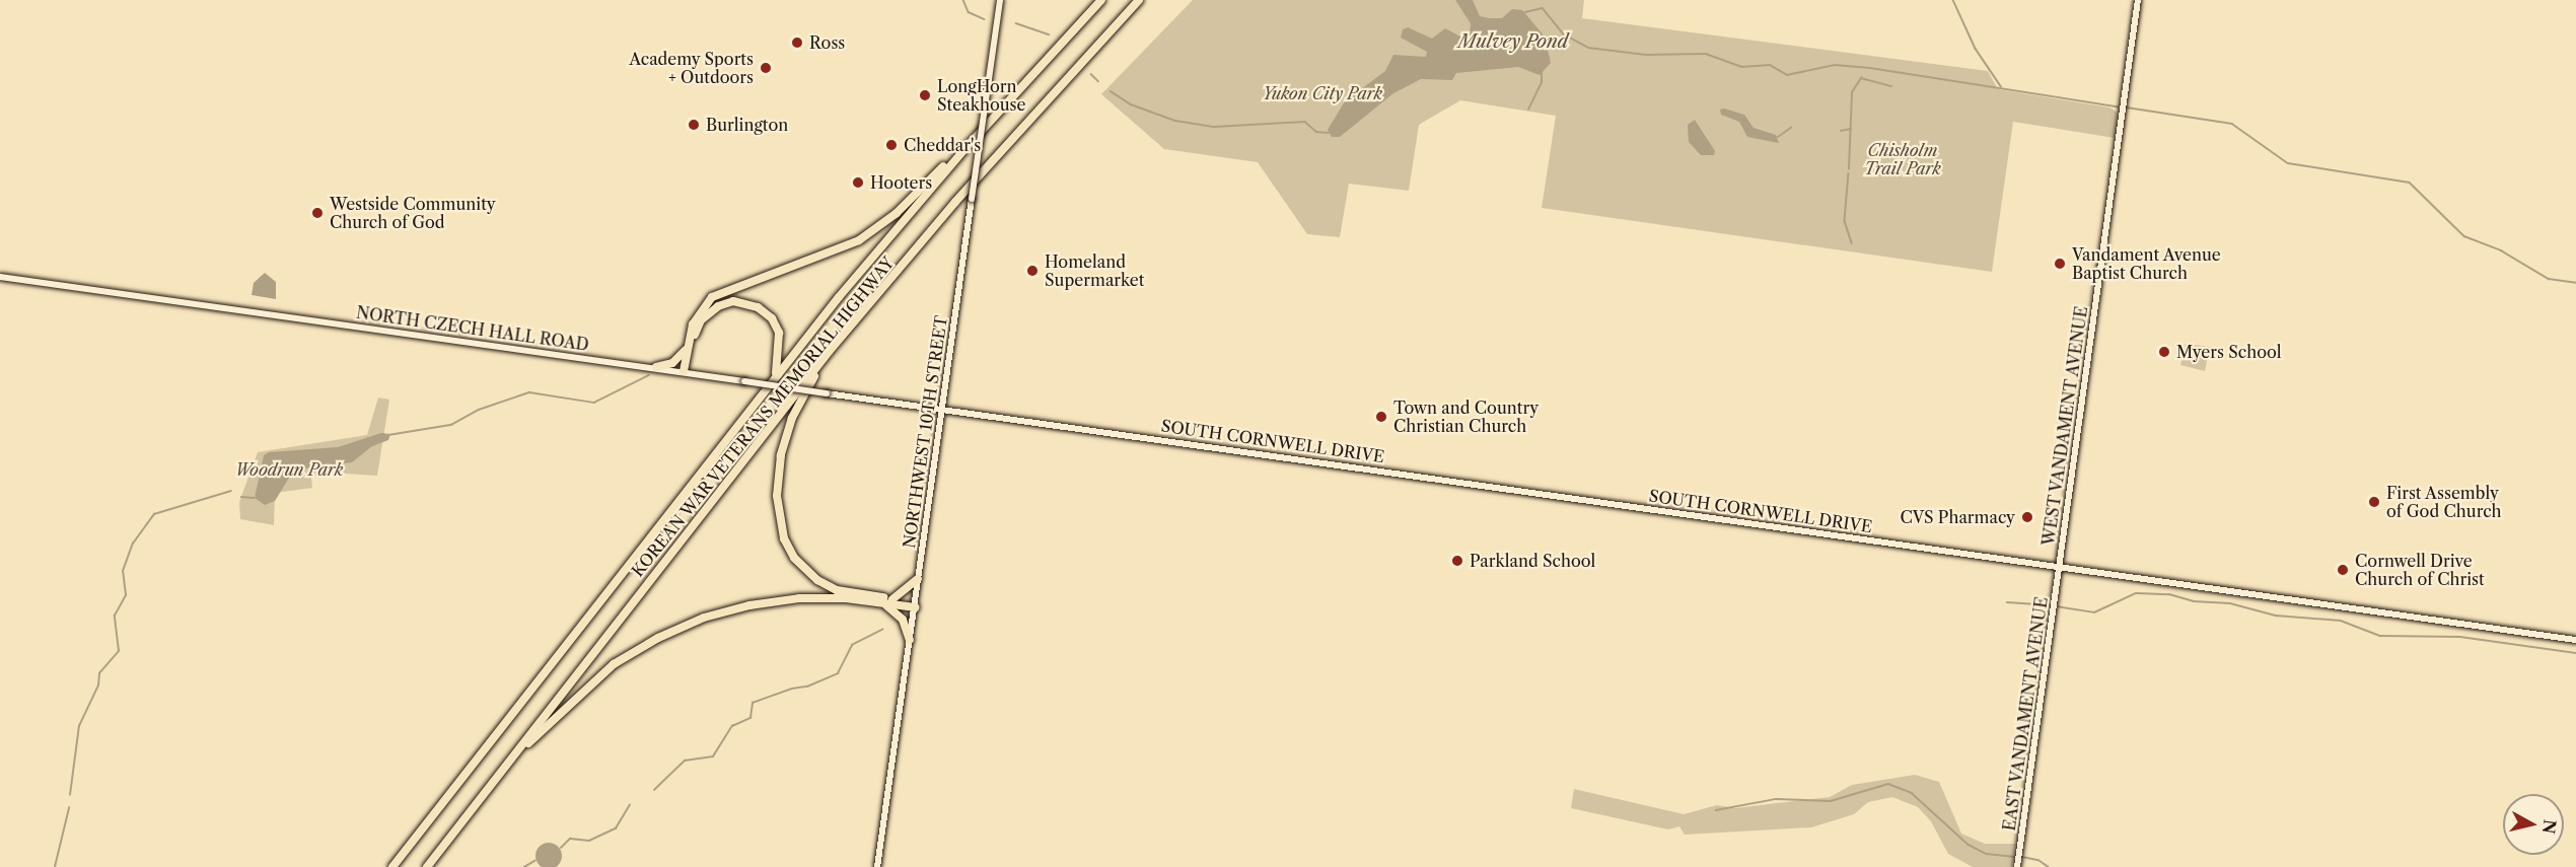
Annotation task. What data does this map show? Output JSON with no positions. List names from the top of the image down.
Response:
{
  "streets": {
    "highway": ["KOREAN WAR VETERANS MEMORIAL HIGHWAY"],
    "main road": [
      "NORTH CZECH HALL ROAD",
      "WEST VANDAMENT AVENUE",
      "NORTHWEST 10TH STREET",
      "SOUTH CORNWELL DRIVE",
      "EAST VANDAMENT AVENUE"
    ]
  },
  "crossings": [
    ["NORTH CZECH HALL ROAD", "NORTHWEST 10TH STREET"],
    ["NORTH CZECH HALL ROAD", "SOUTH CORNWELL DRIVE"],
    ["WEST VANDAMENT AVENUE", "SOUTH CORNWELL DRIVE"],
    ["WEST VANDAMENT AVENUE", "EAST VANDAMENT AVENUE"],
    ["NORTHWEST 10TH STREET", "SOUTH CORNWELL DRIVE"],
    ["SOUTH CORNWELL DRIVE", "EAST VANDAMENT AVENUE"]
  ],
  "water": ["Mulvey Pond"],
  "parks": ["Yukon City Park", "Chisholm Trail Park", "Woodrun Park"],
  "places": [
    "Ross",
    "Academy Sports + Outdoors",
    "LongHorn Steakhouse",
    "Burlington",
    "Cheddar's",
    "Hooters",
    "Westside Community Church of God",
    "Vandament Avenue Baptist Church",
    "Homeland Supermarket",
    "Myers School",
    "Town and Country Christian Church",
    "First Assembly of God Church",
    "CVS Pharmacy",
    "Parkland School",
    "Cornwell Drive Church of Christ"
  ],
  "north": "right"
}
